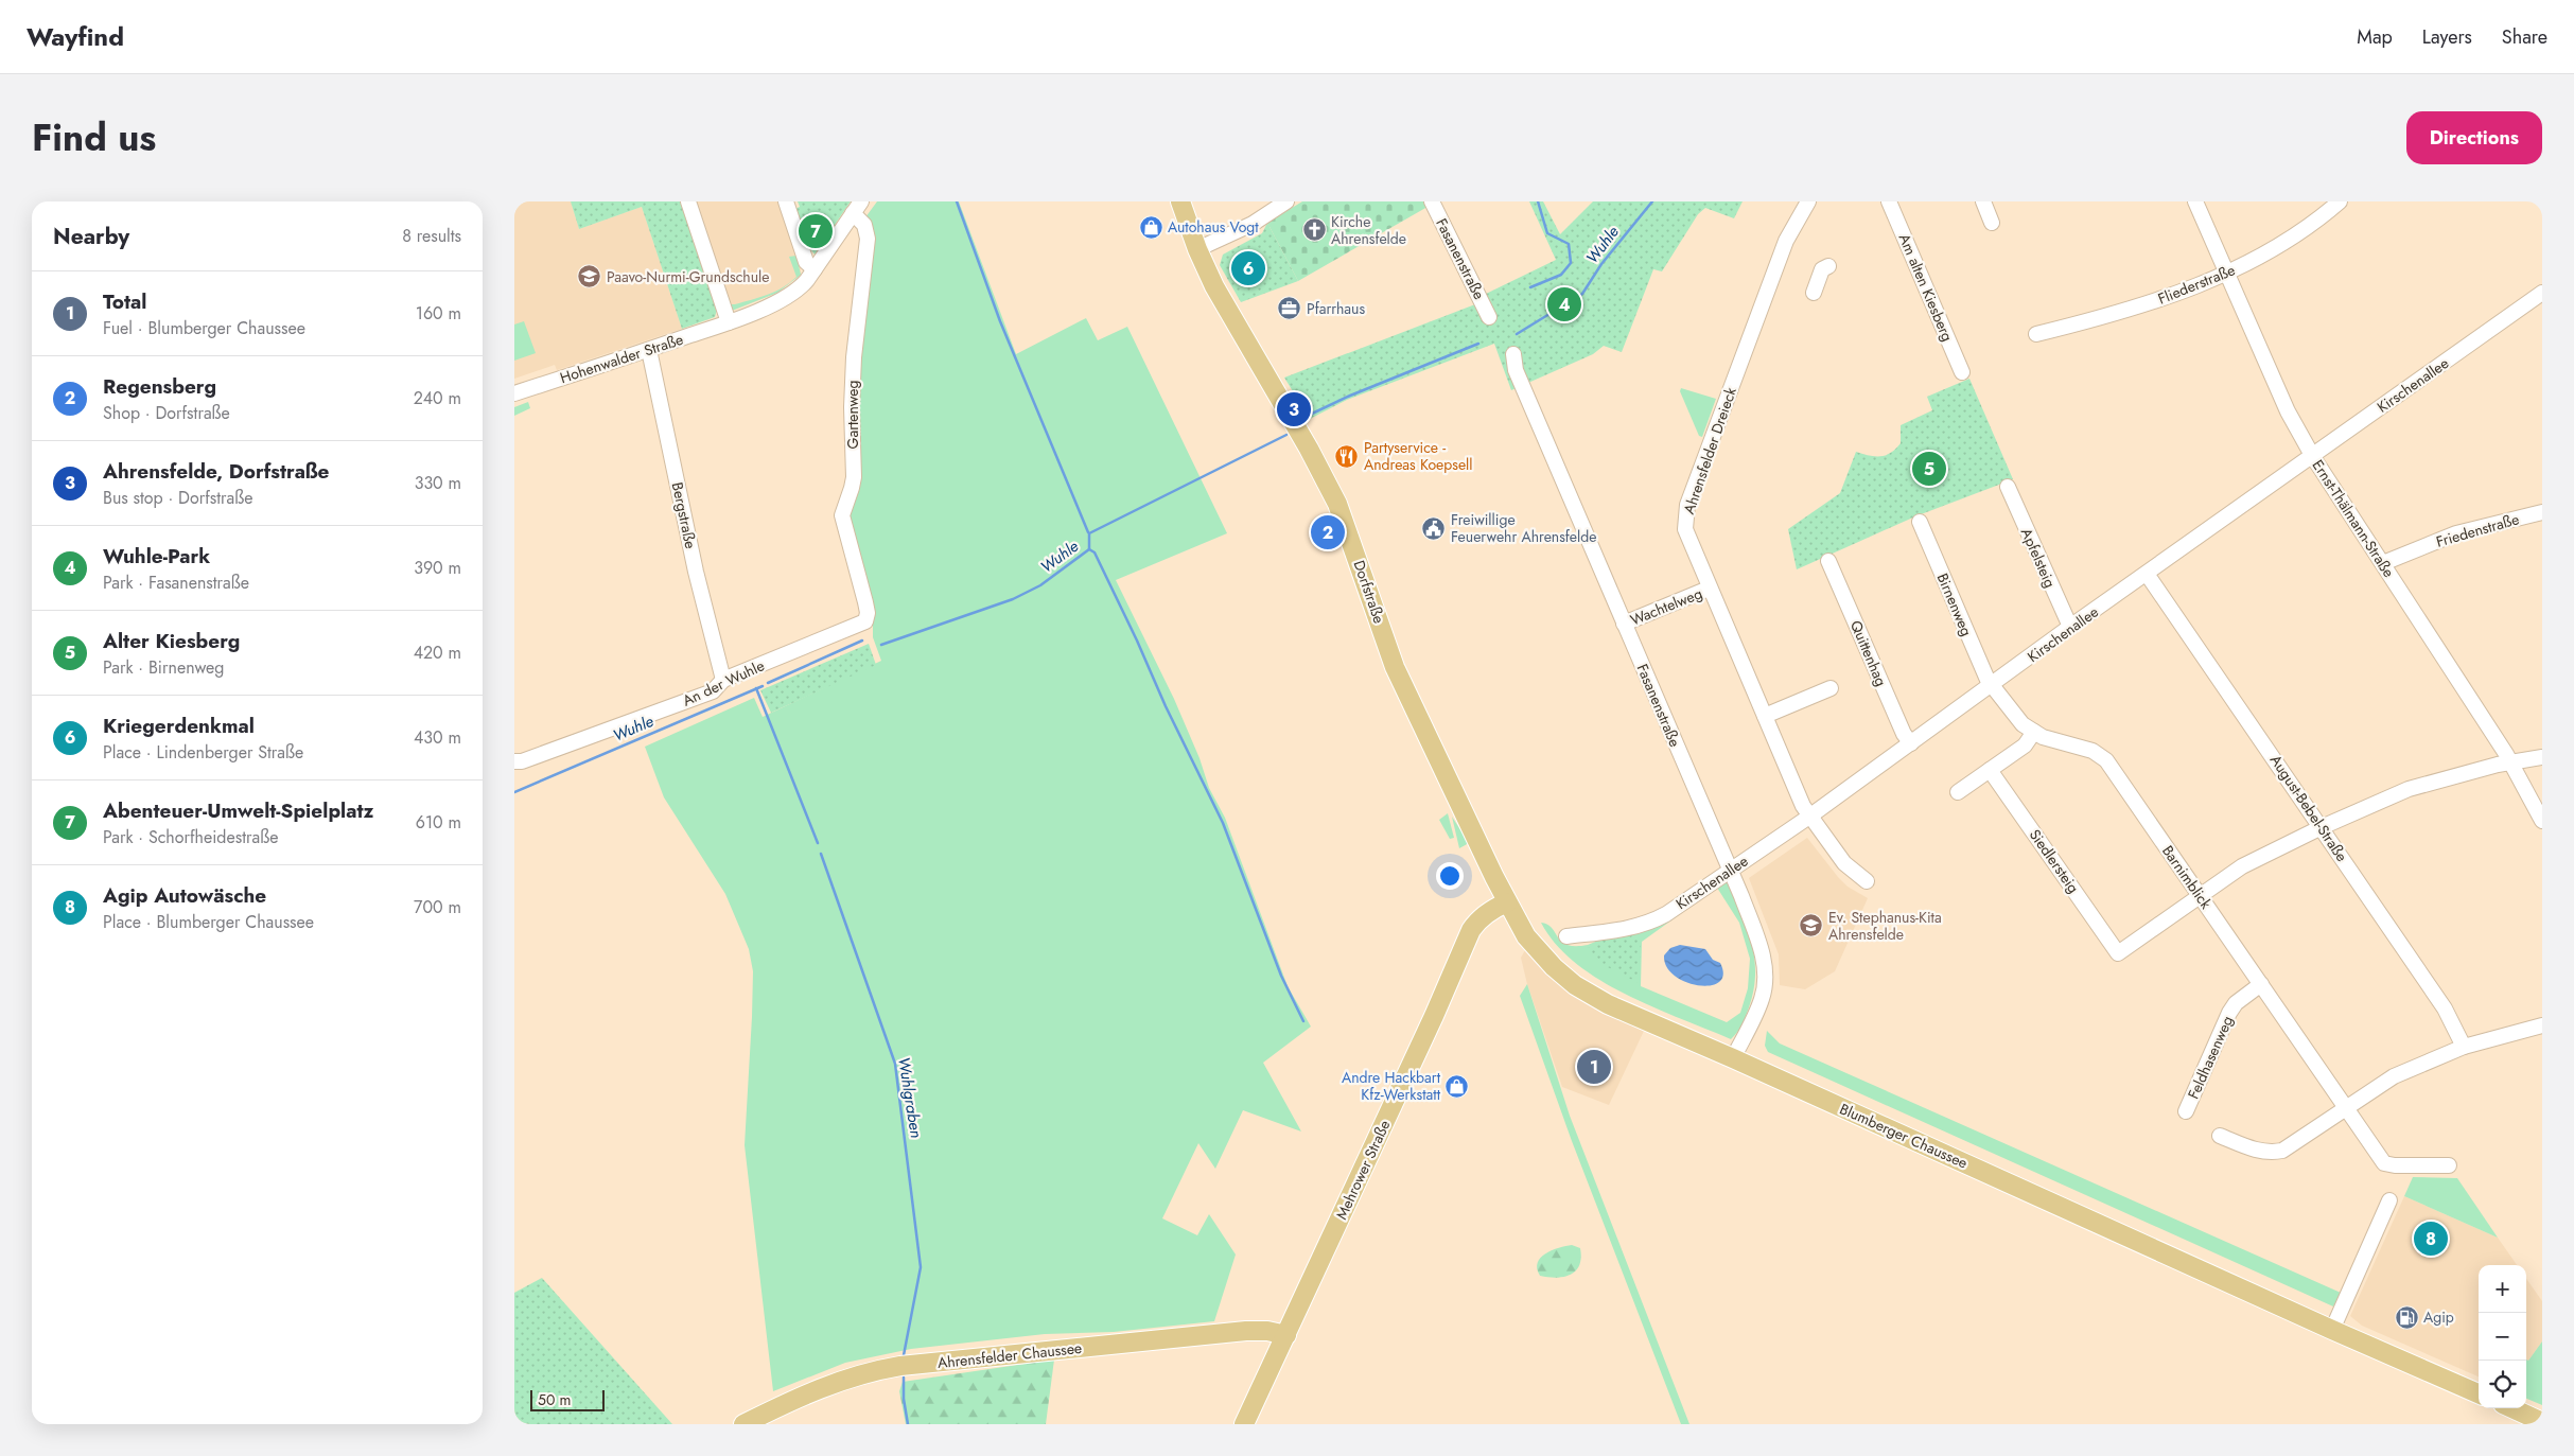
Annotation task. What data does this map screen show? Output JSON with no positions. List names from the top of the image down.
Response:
{
  "streets": {
    "main road": [
      "Dorfstraße",
      "Blumberger Chaussee",
      "Mehrower Straße",
      "Ahrensfelder Chaussee"
    ],
    "street": [
      "Fasanenstraße",
      "Fliederstraße",
      "Am alten Kiesberg",
      "Hohenwalder Straße",
      "Kirschenallee",
      "Gartenweg",
      "Ahrensfelder Dreieck",
      "Bergstraße",
      "Ernst-Thälmann-Straße",
      "Friedenstraße",
      "Apfelsteig",
      "Birnenweg",
      "Wachtelweg",
      "Quittenhag",
      "An der Wuhle",
      "August-Bebel-Straße",
      "Siedlersteig",
      "Barnimblick",
      "Feldhasenweg"
    ]
  },
  "crossings": [
    ["Fasanenstraße", "Kirschenallee"],
    ["Fasanenstraße", "Wachtelweg"],
    ["Fasanenstraße", "Blumberger Chaussee"],
    ["Fliederstraße", "Ernst-Thälmann-Straße"],
    ["Hohenwalder Straße", "Gartenweg"],
    ["Hohenwalder Straße", "Bergstraße"],
    ["Kirschenallee", "Ahrensfelder Dreieck"],
    ["Kirschenallee", "Ernst-Thälmann-Straße"],
    ["Kirschenallee", "Apfelsteig"],
    ["Kirschenallee", "Birnenweg"],
    ["Kirschenallee", "Quittenhag"],
    ["Kirschenallee", "August-Bebel-Straße"],
    ["Kirschenallee", "Barnimblick"],
    ["Gartenweg", "An der Wuhle"],
    ["Ahrensfelder Dreieck", "Wachtelweg"],
    ["Bergstraße", "An der Wuhle"],
    ["Ernst-Thälmann-Straße", "Friedenstraße"],
    ["Dorfstraße", "Blumberger Chaussee"],
    ["Dorfstraße", "Mehrower Straße"],
    ["Birnenweg", "Barnimblick"],
    ["Siedlersteig", "Barnimblick"],
    ["Barnimblick", "Feldhasenweg"],
    ["Blumberger Chaussee", "Mehrower Straße"],
    ["Mehrower Straße", "Ahrensfelder Chaussee"]
  ],
  "water": ["Wuhle", "Wuhlgraben"],
  "places": {
    "shop": ["Autohaus Vogt", "Andre Hackbart Kfz-Werkstatt"],
    "church": ["Kirche Ahrensfelde"],
    "school or university": ["Paavo-Nurmi-Grundschule", "Ev. Stephanus-Kita Ahrensfelde"],
    "office": ["Pfarrhaus"],
    "restaurant": ["Partyservice - Andreas Koepsell"],
    "public building": ["Freiwillige Feuerwehr Ahrensfelde"],
    "fuel station": ["Agip"]
  },
  "scale_bar": "50 m",
  "page": {
    "header": "Wayfind",
    "nav": ["Map", "Layers", "Share"],
    "title": "Find us",
    "buttons": "Directions",
    "heading": ["Nearby", "8 results"],
    "pins": [
      "7",
      "6",
      "4",
      "3",
      "5",
      "2",
      "1",
      "8"
    ],
    "list": [
      {
        "mark": "1",
        "name": "Total",
        "note": "Fuel · Blumberger Chaussee",
        "value": "160 m"
      },
      {
        "mark": "2",
        "name": "Regensberg",
        "note": "Shop · Dorfstraße",
        "value": "240 m"
      },
      {
        "mark": "3",
        "name": "Ahrensfelde, Dorfstraße",
        "note": "Bus stop · Dorfstraße",
        "value": "330 m"
      },
      {
        "mark": "4",
        "name": "Wuhle-Park",
        "note": "Park · Fasanenstraße",
        "value": "390 m"
      },
      {
        "mark": "5",
        "name": "Alter Kiesberg",
        "note": "Park · Birnenweg",
        "value": "420 m"
      },
      {
        "mark": "6",
        "name": "Kriegerdenkmal",
        "note": "Place · Lindenberger Straße",
        "value": "430 m"
      },
      {
        "mark": "7",
        "name": "Abenteuer-Umwelt-Spielplatz",
        "note": "Park · Schorfheidestraße",
        "value": "610 m"
      },
      {
        "mark": "8",
        "name": "Agip Autowäsche",
        "note": "Place · Blumberger Chaussee",
        "value": "700 m"
      }
    ],
    "map_buttons": ["+", "−"],
    "scale": "50 m"
  }
}
